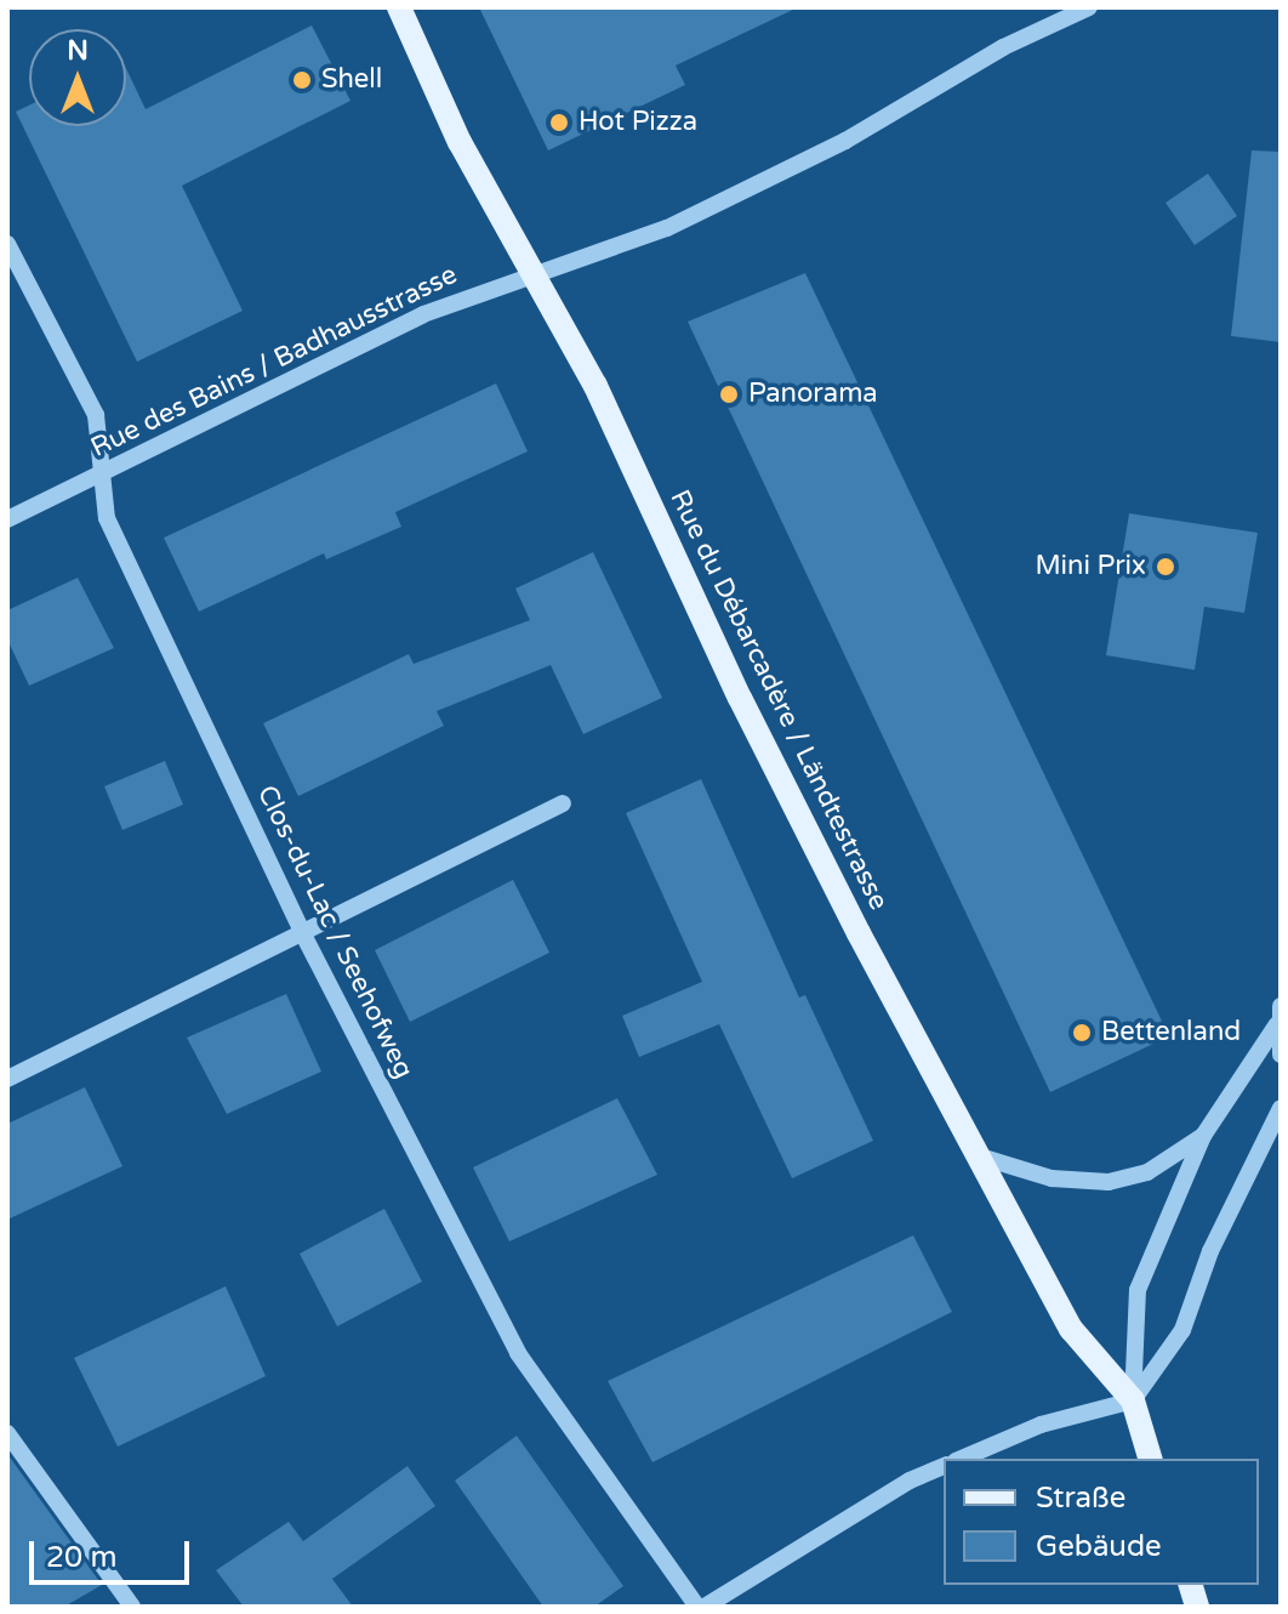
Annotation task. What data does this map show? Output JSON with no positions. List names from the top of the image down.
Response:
{
  "streets": {
    "main road": ["Rue du Débarcadère / Ländtestrasse"],
    "street": ["Rue des Bains / Badhausstrasse", "Clos-du-Lac / Seehofweg"]
  },
  "crossings": [
    ["Rue des Bains / Badhausstrasse", "Rue du Débarcadère / Ländtestrasse"],
    ["Rue des Bains / Badhausstrasse", "Clos-du-Lac / Seehofweg"]
  ],
  "places": [
    "Shell",
    "Hot Pizza",
    "Panorama",
    "Mini Prix",
    "Bettenland"
  ],
  "legend": ["Straße", "Gebäude"],
  "scale_bar": "20 m",
  "north": "top"
}
